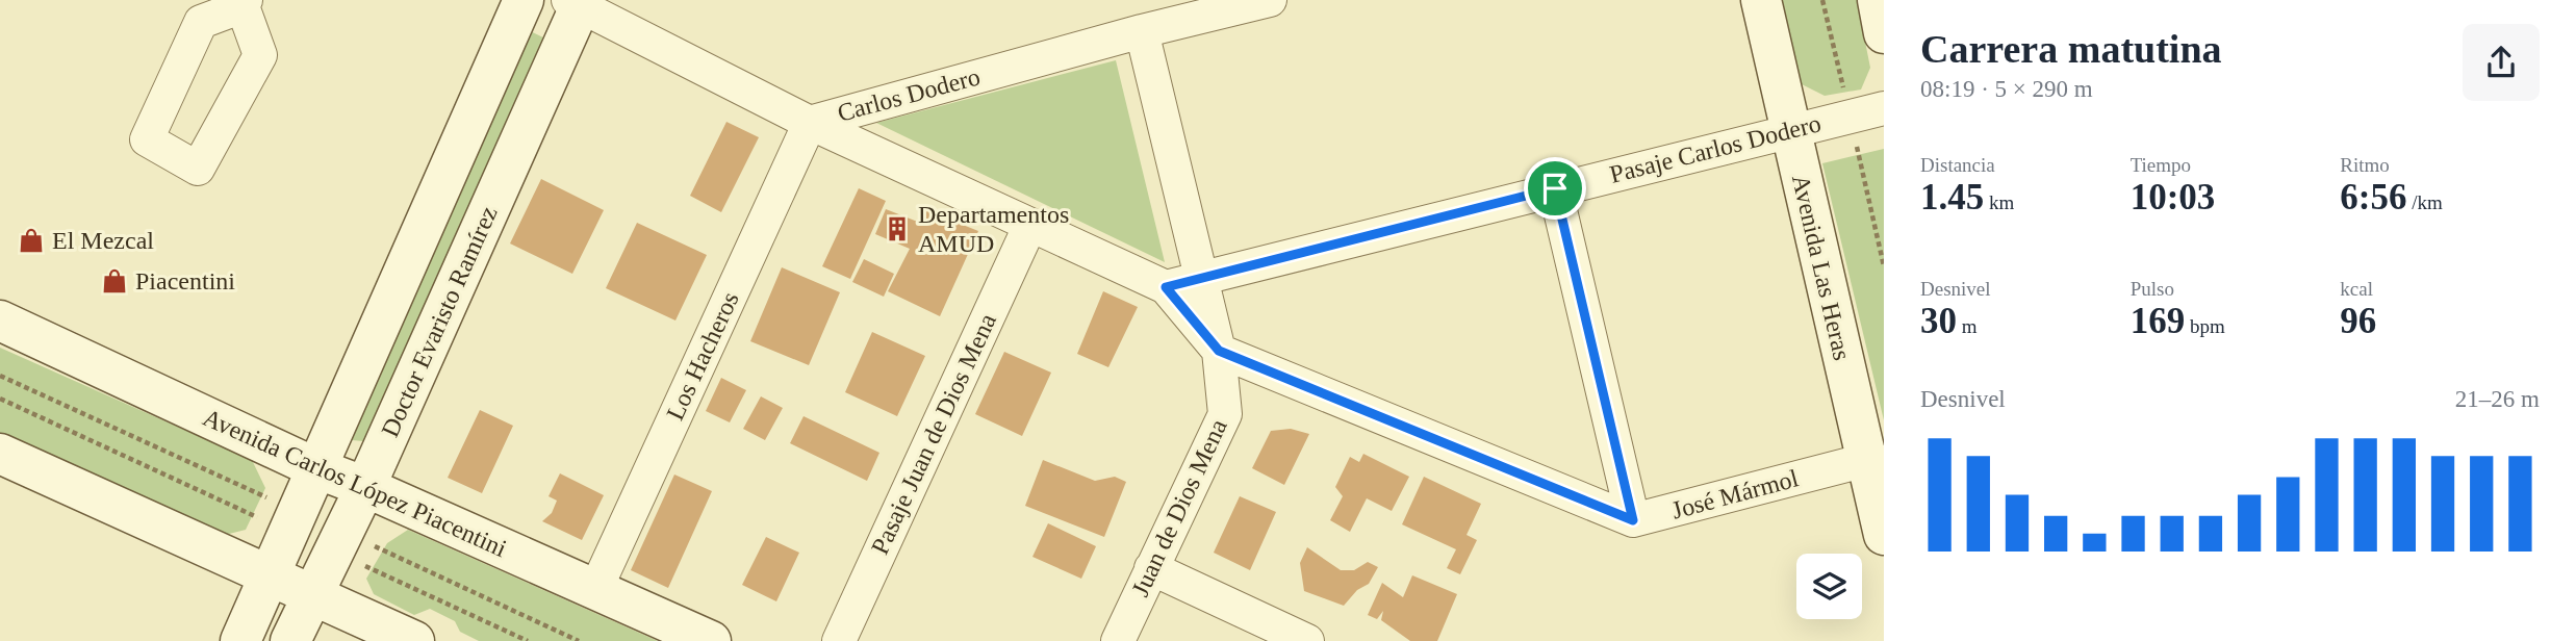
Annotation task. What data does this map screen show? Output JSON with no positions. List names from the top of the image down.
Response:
{
  "streets": {
    "main road": ["Avenida Las Heras", "Doctor Evaristo Ramírez", "Avenida Carlos López Piacentini"],
    "street": [
      "Carlos Dodero",
      "Pasaje Carlos Dodero",
      "Los Hacheros",
      "Pasaje Juan de Dios Mena",
      "José Mármol",
      "Juan de Dios Mena"
    ]
  },
  "crossings": [
    ["Carlos Dodero", "Doctor Evaristo Ramírez"],
    ["Carlos Dodero", "Los Hacheros"],
    ["Carlos Dodero", "Juan de Dios Mena"],
    ["Pasaje Carlos Dodero", "Avenida Las Heras"],
    ["Pasaje Carlos Dodero", "Juan de Dios Mena"],
    ["Avenida Las Heras", "José Mármol"],
    ["Doctor Evaristo Ramírez", "Avenida Carlos López Piacentini"],
    ["Los Hacheros", "Avenida Carlos López Piacentini"]
  ],
  "places": {
    "building": ["Departamentos AMUD"],
    "shop": ["El Mezcal", "Piacentini"]
  },
  "page": {
    "heading": ["Carrera matutina", "08:19 · 5 × 290 m"],
    "stats": [
      ["Distancia", "1.45 km"],
      ["Tiempo", "10:03"],
      ["Ritmo", "6:56 /km"],
      ["Desnivel", "30 m"],
      ["Pulso", "169 bpm"],
      ["kcal", "96"]
    ],
    "chart": ["Desnivel", "21–26 m"]
  }
}
